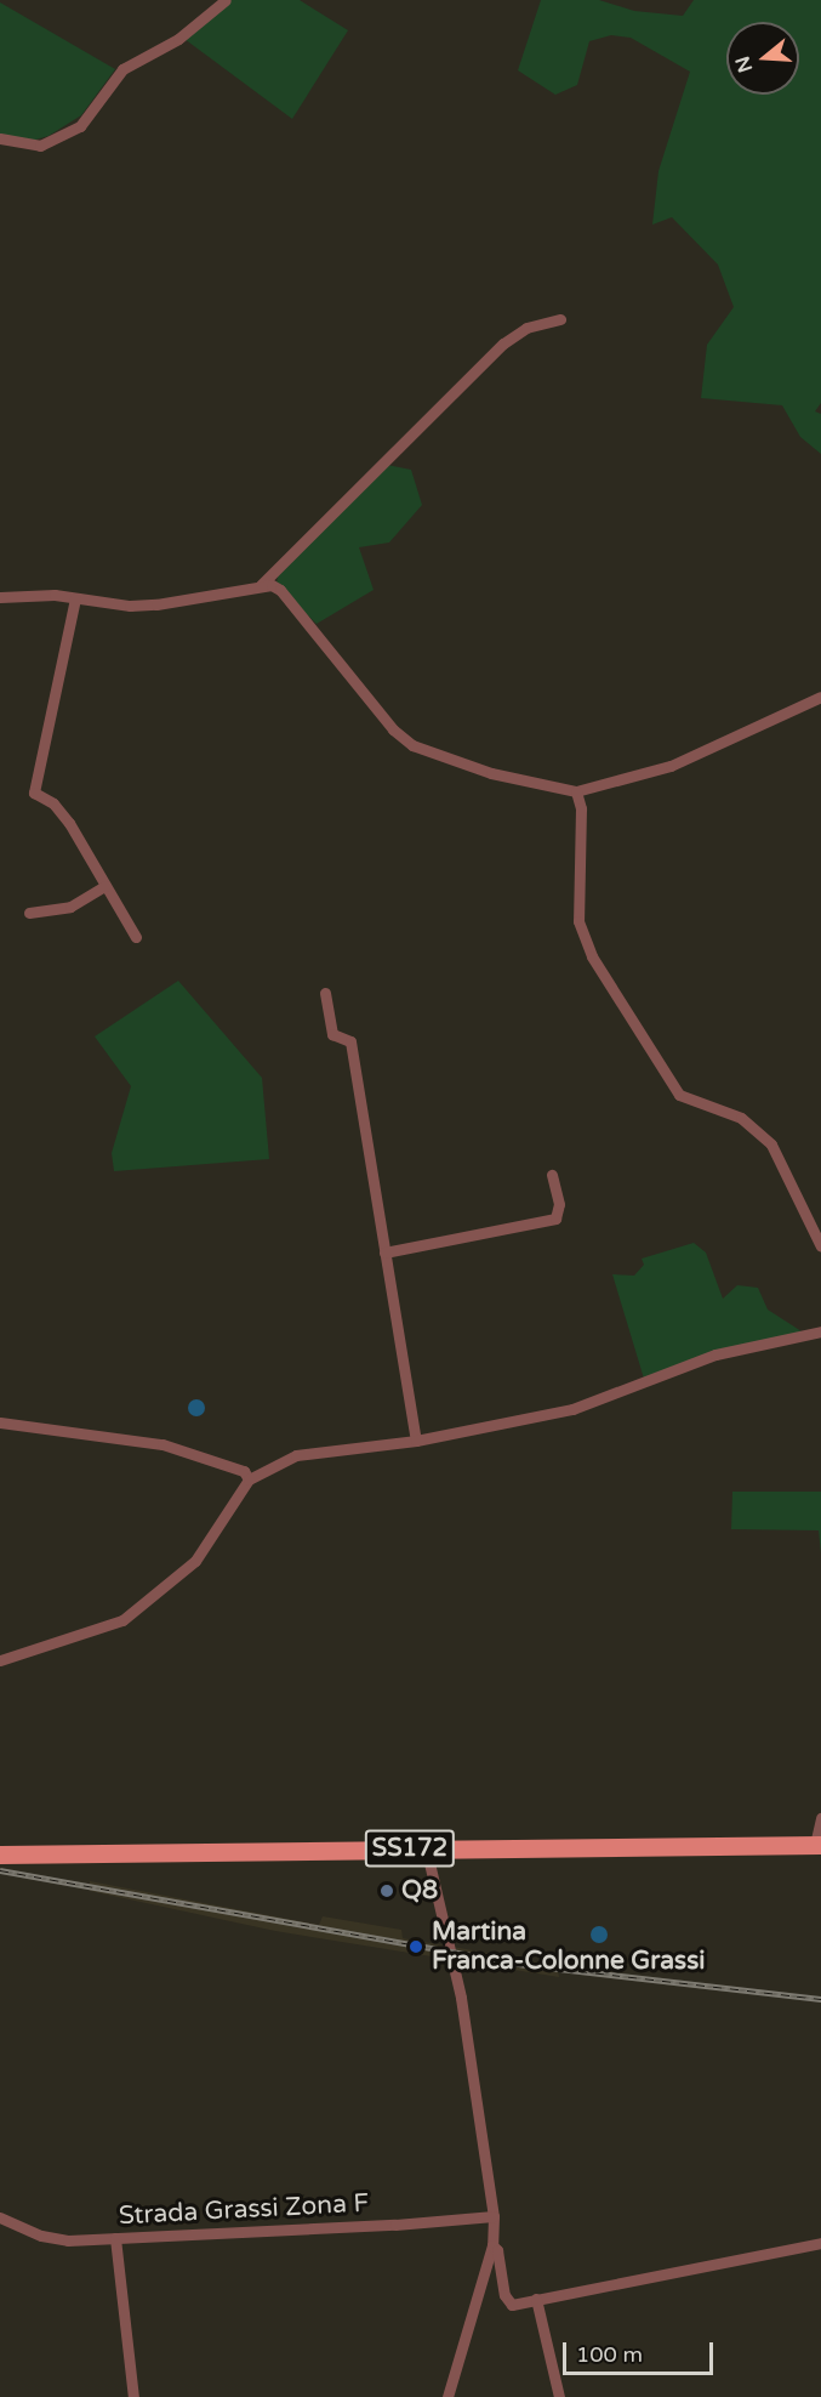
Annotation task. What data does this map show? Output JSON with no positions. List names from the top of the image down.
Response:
{
  "streets": {
    "main road": ["SS172"],
    "street": ["Strada Grassi Zona F"]
  },
  "places": ["Q8", "Martina Franca-Colonne Grassi"],
  "scale_bar": "100 m",
  "north": "left"
}
